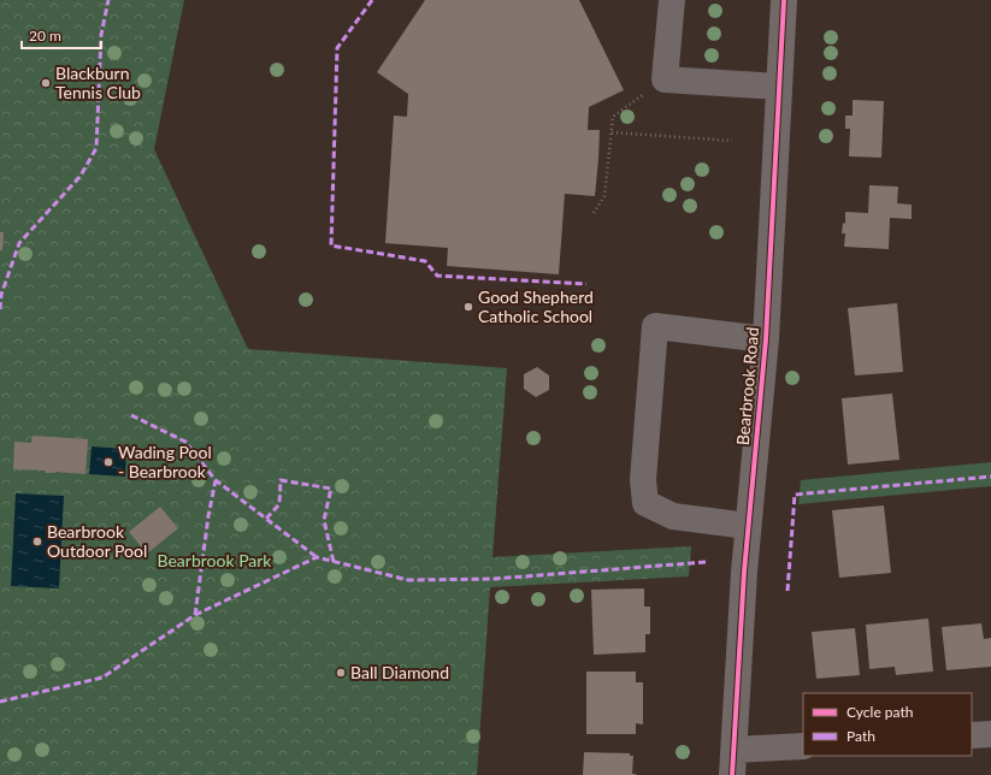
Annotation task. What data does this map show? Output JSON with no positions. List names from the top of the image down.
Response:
{
  "streets": {
    "street": ["Bearbrook Road"]
  },
  "parks": ["Bearbrook Park"],
  "places": [
    "Blackburn Tennis Club",
    "Good Shepherd Catholic School",
    "Wading Pool - Bearbrook",
    "Bearbrook Outdoor Pool",
    "Ball Diamond"
  ],
  "legend": ["Cycle path", "Path"],
  "scale_bar": "20 m"
}
